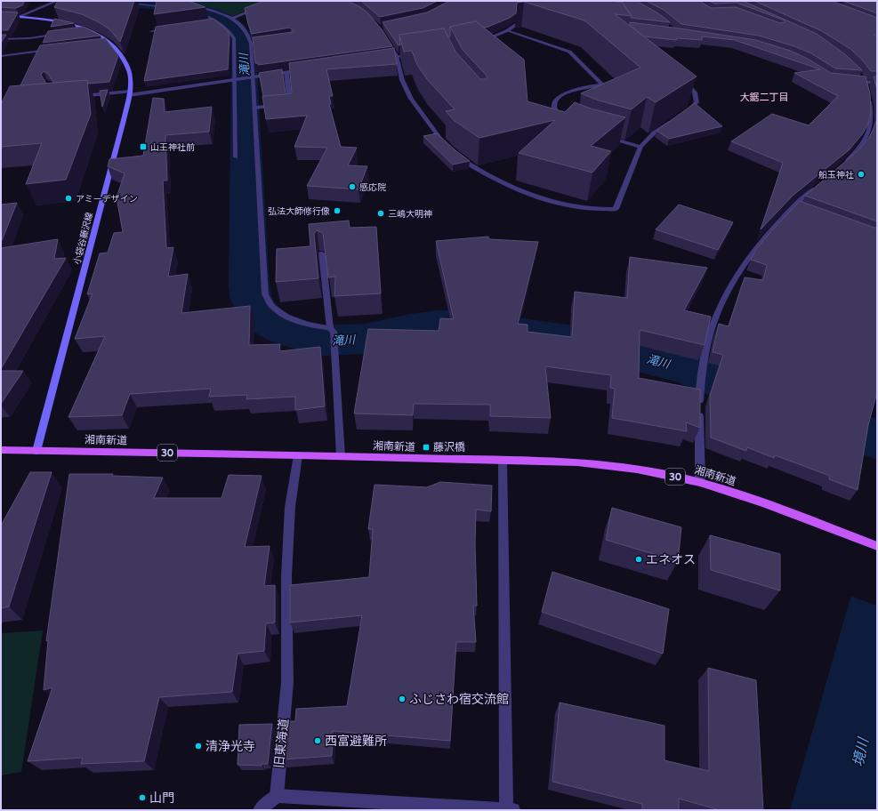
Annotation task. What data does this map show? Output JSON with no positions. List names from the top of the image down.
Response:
{
  "streets": {
    "main road": ["小袋谷藤沢線", "湘南新道", "30"],
    "street": ["旧東海道"]
  },
  "crossings": [
    ["小袋谷藤沢線", "湘南新道"],
    ["湘南新道", "旧東海道"]
  ],
  "districts": ["大鋸二丁目"],
  "water": ["滝川", "境川"],
  "places": {
    "transit": ["山王神社前", "藤沢橋"],
    "other": [
      "船玉神社",
      "感応院",
      "アミーデザイン",
      "弘法大師修行像",
      "三嶋大明神",
      "エネオス",
      "ふじさわ宿交流館",
      "西富避難所",
      "清浄光寺",
      "山門"
    ]
  }
}
